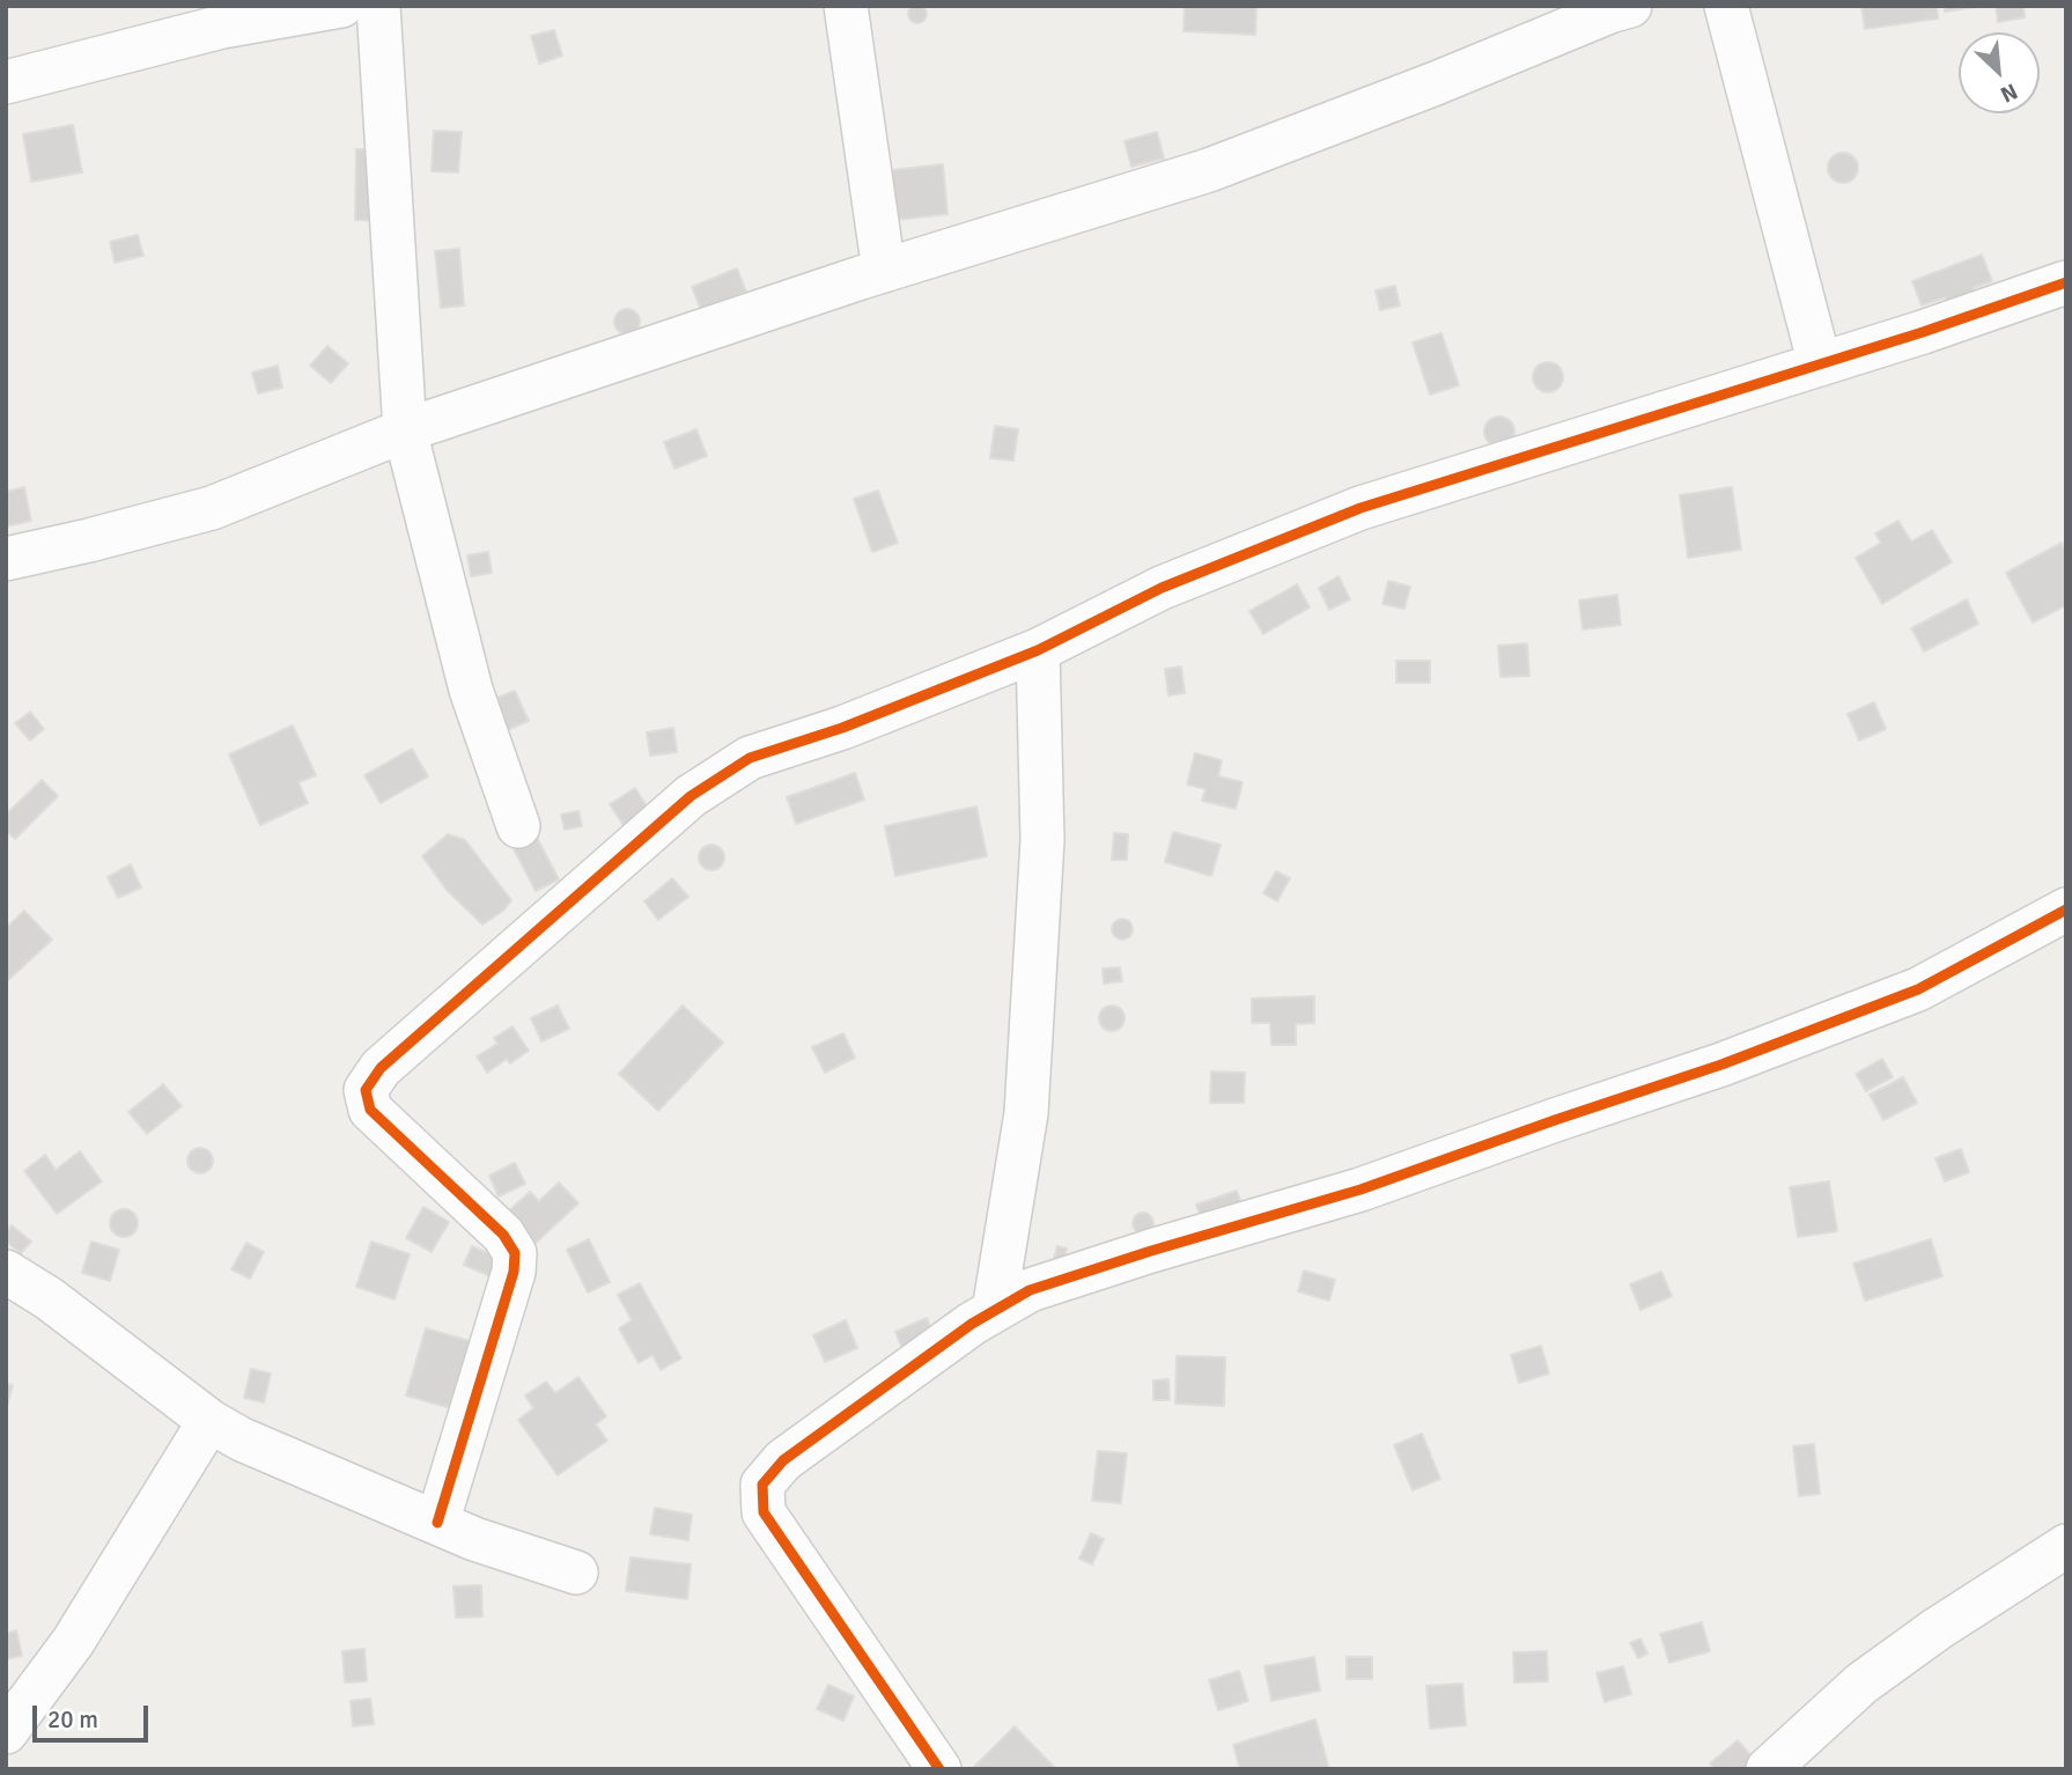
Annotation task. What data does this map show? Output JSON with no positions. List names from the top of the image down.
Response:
{
  "scale_bar": "20 m",
  "north": "bottom right"
}
